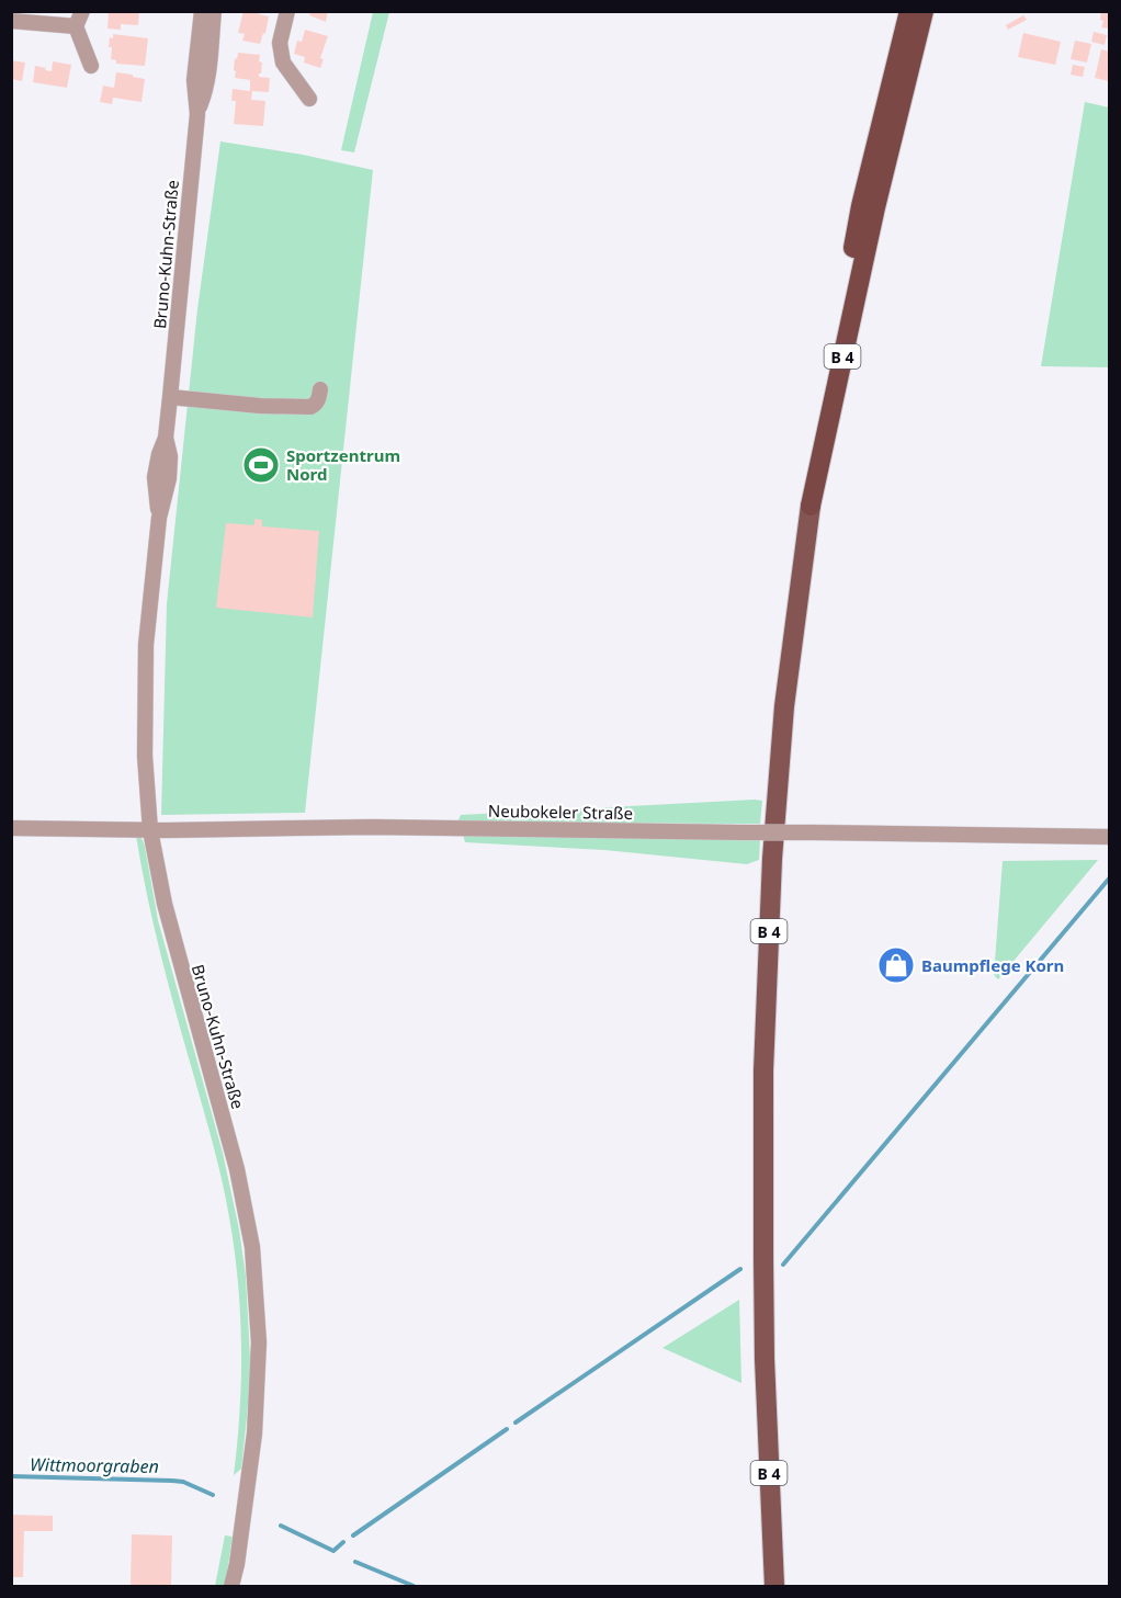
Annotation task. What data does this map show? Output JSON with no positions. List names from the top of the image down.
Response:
{
  "streets": {
    "highway": ["B 4"],
    "street": ["Bruno-Kuhn-Straße", "Neubokeler Straße"]
  },
  "crossings": [
    ["Bruno-Kuhn-Straße", "Neubokeler Straße"]
  ],
  "water": ["Wittmoorgraben"],
  "places": {
    "sports": ["Sportzentrum Nord"],
    "shop": ["Baumpflege Korn"]
  }
}
